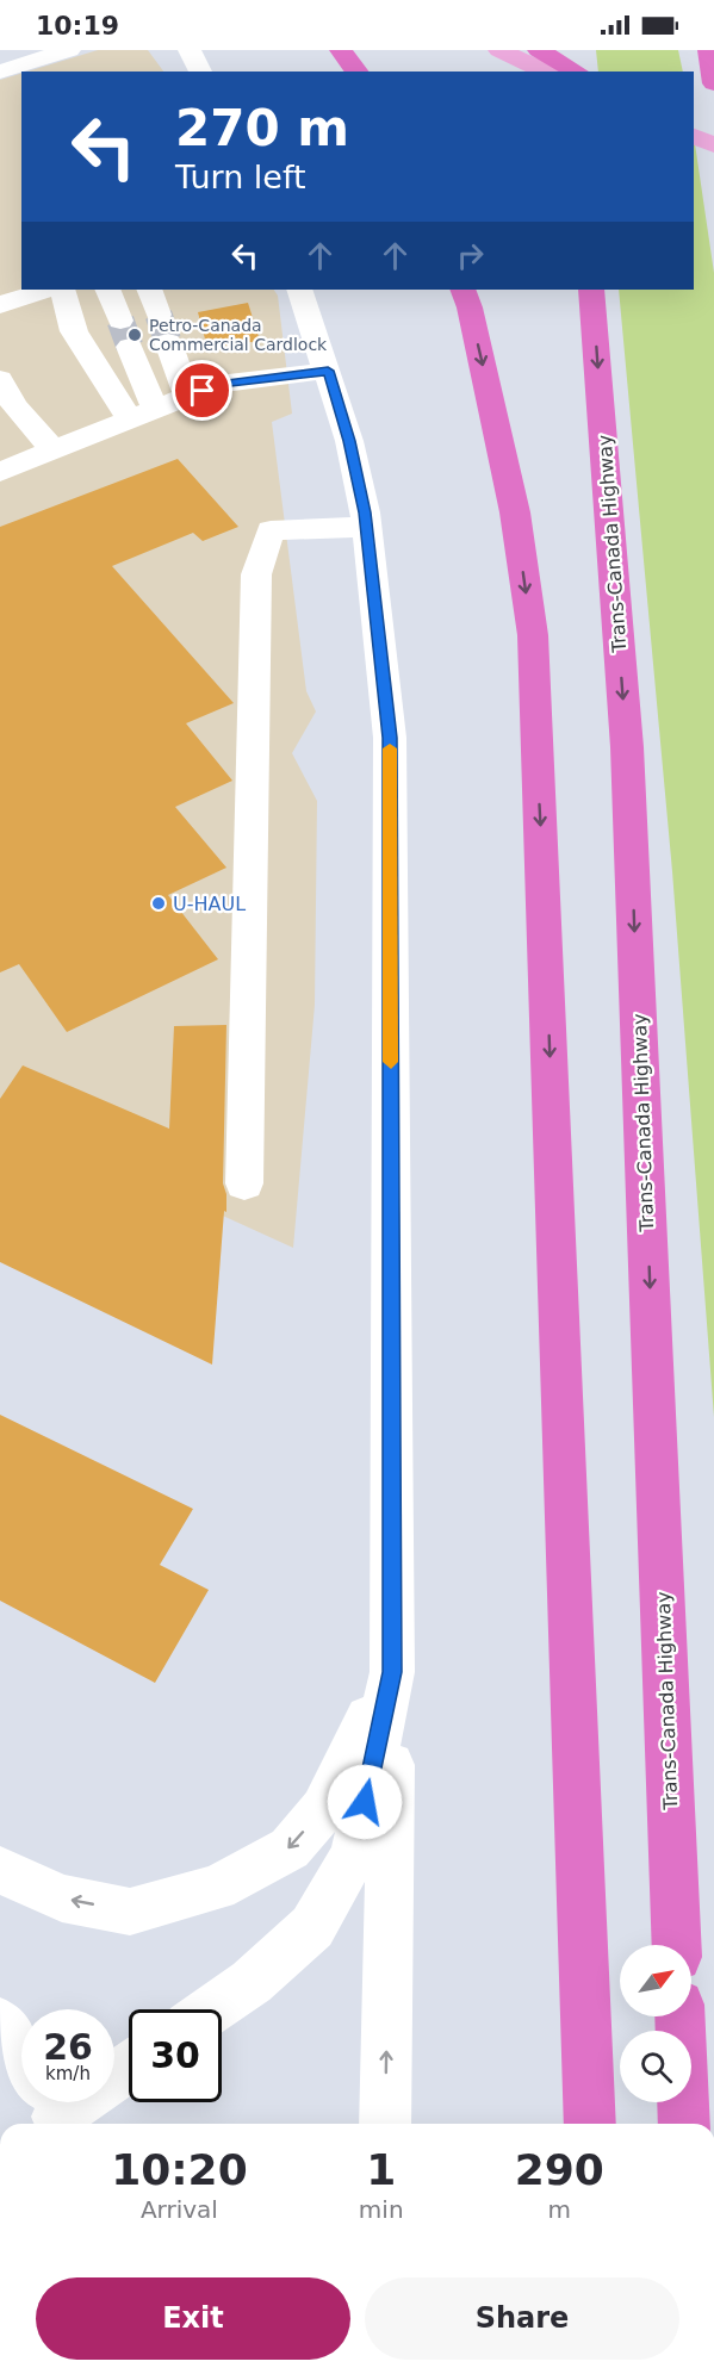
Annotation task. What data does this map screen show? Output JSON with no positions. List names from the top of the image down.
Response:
{
  "streets": {
    "highway": ["Trans-Canada Highway"]
  },
  "places": ["Petro-Canada Commercial Cardlock", "U-HAUL"],
  "north": "top right",
  "page": {
    "status": "10:19",
    "turn": ["270 m", "Turn left"],
    "speed": "26 km/h",
    "limit": "30",
    "eta": [
      "10:20",
      "Arrival",
      "1",
      "min",
      "290",
      "m"
    ],
    "buttons": ["Exit", "Share"]
  }
}
